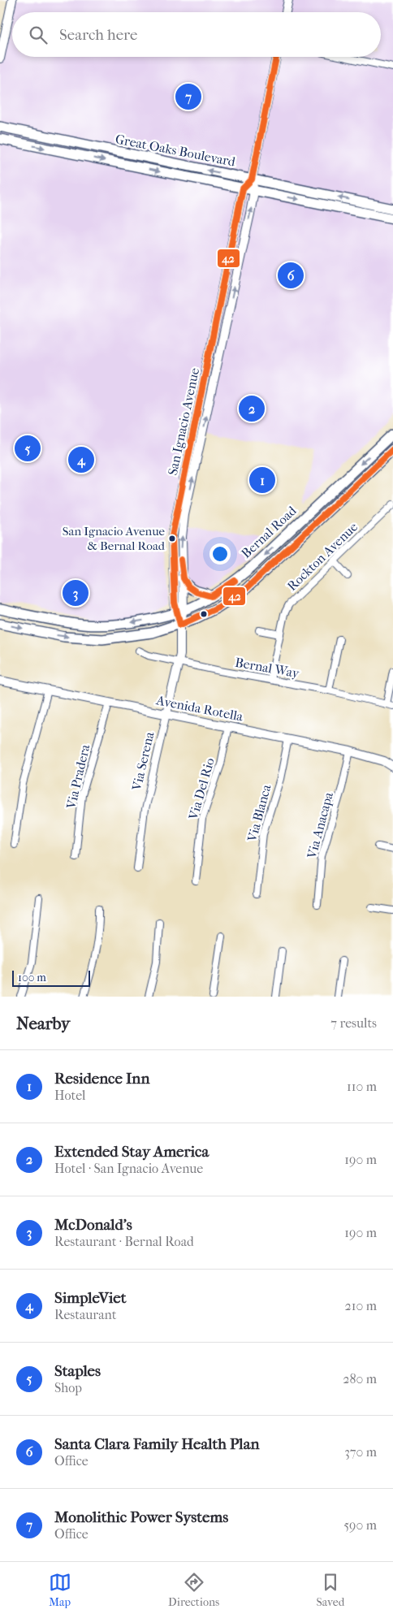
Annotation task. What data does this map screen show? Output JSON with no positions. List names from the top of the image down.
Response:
{
  "streets": {
    "main road": ["Great Oaks Boulevard", "Bernal Road"],
    "street": [
      "San Ignacio Avenue",
      "Rockton Avenue",
      "Bernal Way",
      "Avenida Rotella",
      "Via Serena",
      "Via Pradera",
      "Via Del Rio",
      "Via Blanca",
      "Via Anacapa"
    ]
  },
  "crossings": [
    ["Great Oaks Boulevard", "San Ignacio Avenue"],
    ["San Ignacio Avenue", "Bernal Road"],
    ["San Ignacio Avenue", "Bernal Way"],
    ["San Ignacio Avenue", "Via Serena"],
    ["Rockton Avenue", "Bernal Way"],
    ["Bernal Way", "Via Serena"],
    ["Avenida Rotella", "Via Serena"],
    ["Avenida Rotella", "Via Pradera"],
    ["Avenida Rotella", "Via Del Rio"],
    ["Avenida Rotella", "Via Blanca"],
    ["Avenida Rotella", "Via Anacapa"]
  ],
  "places": ["San Ignacio Avenue & Bernal Road"],
  "lines": ["transit line 42"],
  "scale_bar": "100 m",
  "page": {
    "search": "Search here",
    "pins": [
      "7",
      "6",
      "2",
      "5",
      "4",
      "1",
      "3"
    ],
    "scale": "100 m",
    "heading": ["Nearby", "7 results"],
    "list": [
      {
        "mark": "1",
        "name": "Residence Inn",
        "note": "Hotel",
        "value": "110 m"
      },
      {
        "mark": "2",
        "name": "Extended Stay America",
        "note": "Hotel · San Ignacio Avenue",
        "value": "190 m"
      },
      {
        "mark": "3",
        "name": "McDonald's",
        "note": "Restaurant · Bernal Road",
        "value": "190 m"
      },
      {
        "mark": "4",
        "name": "SimpleViet",
        "note": "Restaurant",
        "value": "210 m"
      },
      {
        "mark": "5",
        "name": "Staples",
        "note": "Shop",
        "value": "280 m"
      },
      {
        "mark": "6",
        "name": "Santa Clara Family Health Plan",
        "note": "Office",
        "value": "370 m"
      },
      {
        "mark": "7",
        "name": "Monolithic Power Systems",
        "note": "Office",
        "value": "590 m"
      }
    ],
    "nav": ["Map", "Directions", "Saved"]
  }
}
